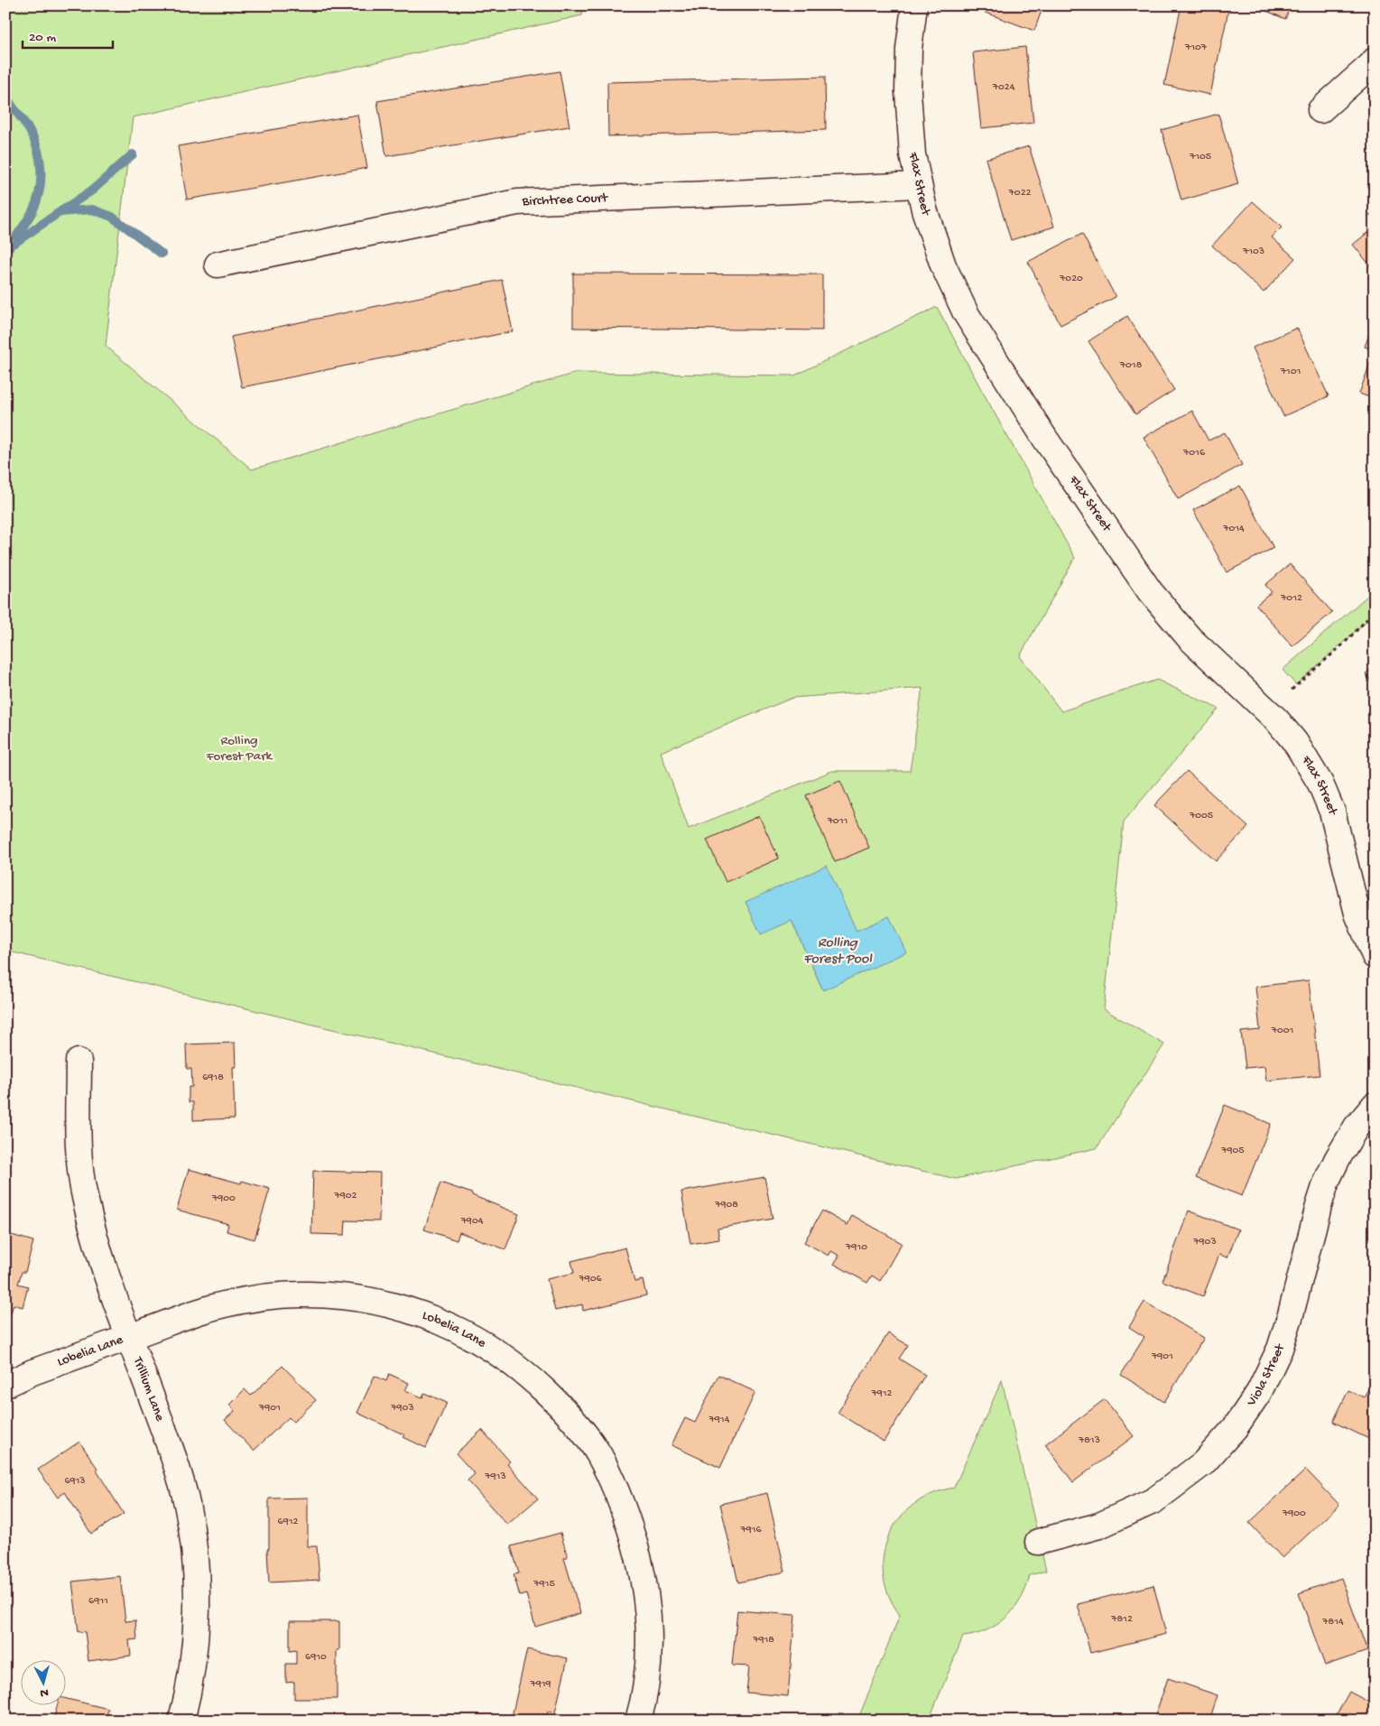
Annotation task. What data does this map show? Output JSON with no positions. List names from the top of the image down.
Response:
{
  "streets": {
    "street": [
      "Flax Street",
      "Birchtree Court",
      "Lobelia Lane",
      "Viola Street",
      "Trillium Lane"
    ]
  },
  "crossings": [
    ["Flax Street", "Birchtree Court"],
    ["Lobelia Lane", "Trillium Lane"]
  ],
  "water": ["Rolling Forest Pool"],
  "parks": ["Rolling Forest Park"],
  "house_numbers": [
    "7107",
    "7024",
    "7105",
    "7022",
    "7103",
    "7020",
    "7018",
    "7101",
    "7016",
    "7014",
    "7012",
    "7005",
    "7011",
    "7001",
    "6918",
    "7905",
    "7902",
    "7900",
    "7908",
    "7904",
    "7903",
    "7910",
    "7906",
    "7901",
    "7912",
    "7901",
    "7903",
    "7914",
    "7813",
    "7913",
    "6913",
    "7900",
    "6912",
    "7916",
    "7915",
    "6911",
    "7812",
    "7814",
    "7918",
    "6910",
    "7919"
  ],
  "scale_bar": "20 m",
  "north": "bottom"
}
